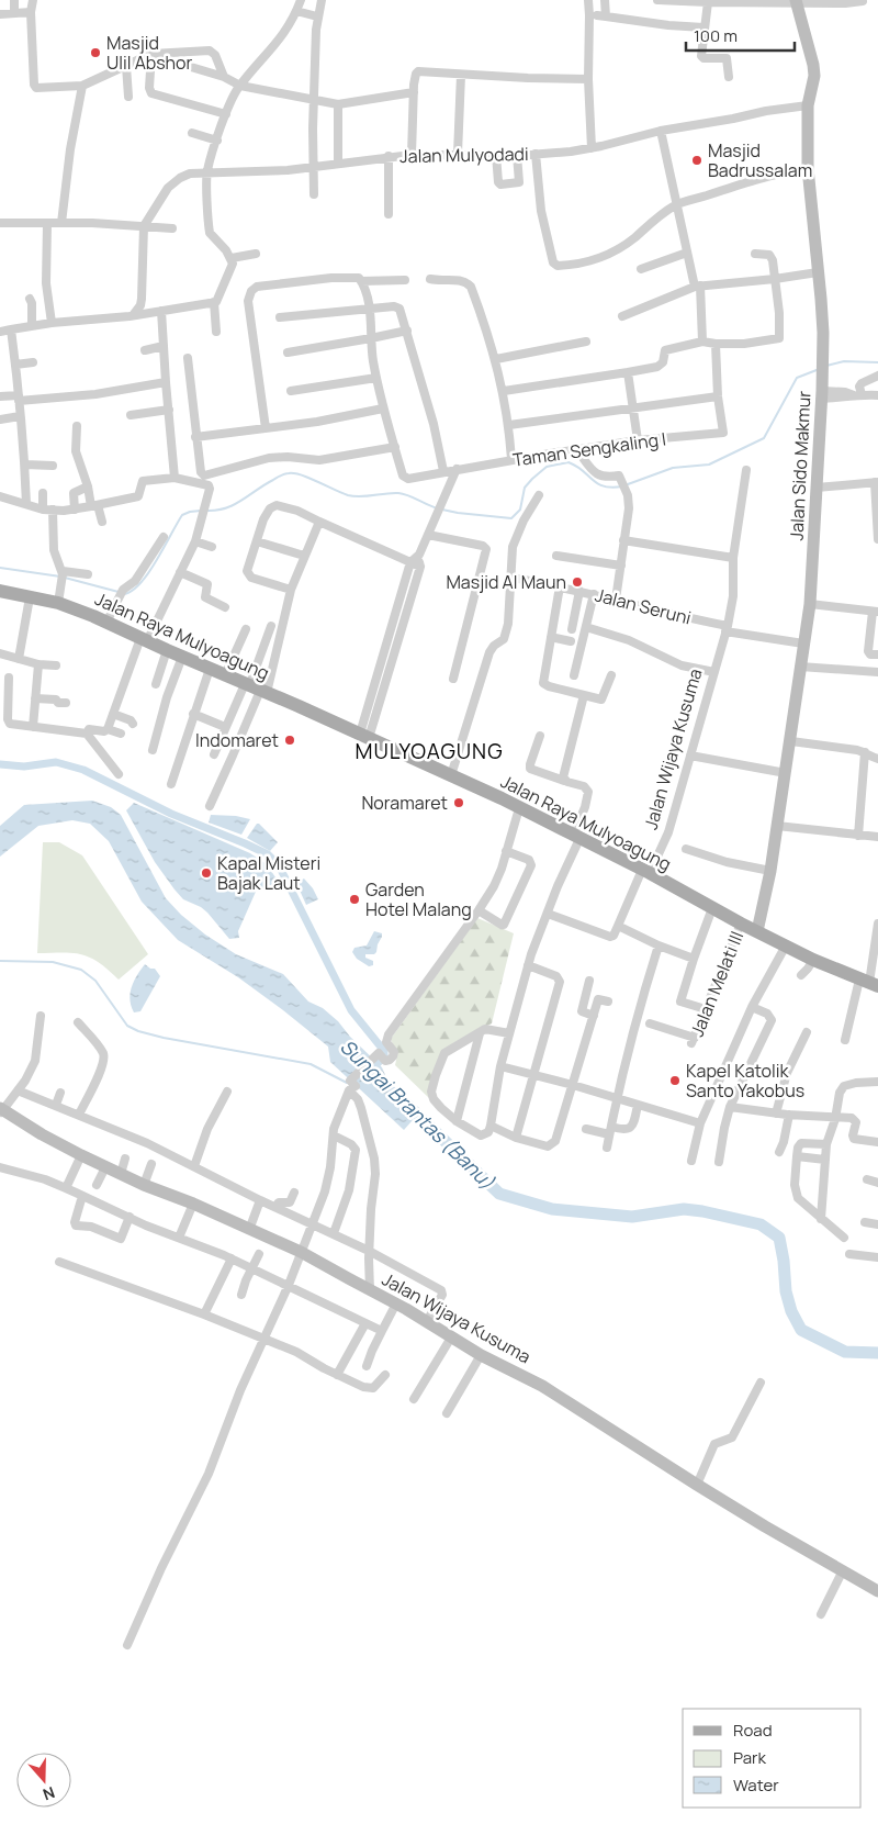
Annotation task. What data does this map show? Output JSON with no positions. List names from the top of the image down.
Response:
{
  "streets": {
    "main road": ["Jalan Sido Makmur", "Jalan Raya Mulyoagung", "Jalan Wijaya Kusuma"],
    "street": [
      "Jalan Mulyodadi",
      "Taman Sengkaling I",
      "Jalan Seruni",
      "Jalan Melati III"
    ]
  },
  "crossings": [
    ["Jalan Mulyodadi", "Jalan Sido Makmur"],
    ["Jalan Sido Makmur", "Jalan Seruni"],
    ["Jalan Sido Makmur", "Jalan Raya Mulyoagung"],
    ["Jalan Seruni", "Jalan Wijaya Kusuma"],
    ["Jalan Raya Mulyoagung", "Jalan Wijaya Kusuma"],
    ["Jalan Raya Mulyoagung", "Jalan Melati III"]
  ],
  "districts": ["MULYOAGUNG"],
  "water": ["Sungai Brantas (Banu)"],
  "places": [
    "Masjid Ulil Abshor",
    "Masjid Badrussalam",
    "Masjid Al Maun",
    "Indomaret",
    "Noramaret",
    "Kapal Misteri Bajak Laut",
    "Garden Hotel Malang",
    "Kapel Katolik Santo Yakobus"
  ],
  "legend": ["Road", "Park", "Water"],
  "scale_bar": "100 m",
  "north": "bottom"
}
